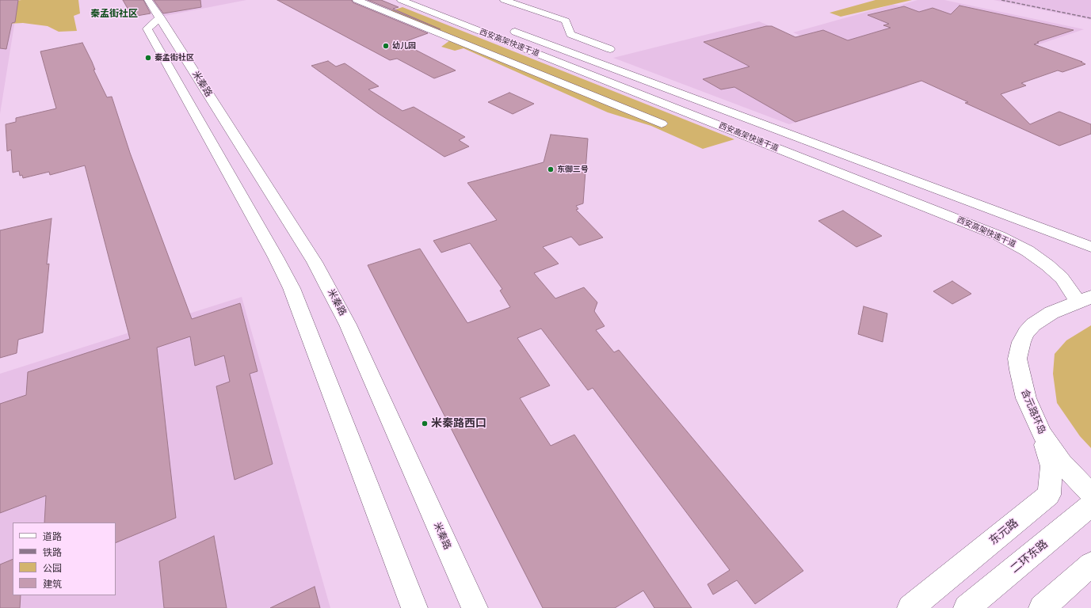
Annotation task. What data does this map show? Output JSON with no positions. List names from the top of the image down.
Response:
{
  "streets": {
    "main road": [
      "西安高架快速干道",
      "米秦路",
      "含元路环岛",
      "东元路",
      "二环东路"
    ]
  },
  "crossings": [
    ["西安高架快速干道", "含元路环岛"],
    ["含元路环岛", "东元路"]
  ],
  "districts": ["秦孟街社区"],
  "places": [
    "幼儿园",
    "秦孟街社区",
    "东御三号",
    "米秦路西口"
  ],
  "legend": [
    "道路",
    "铁路",
    "公园",
    "建筑"
  ]
}
